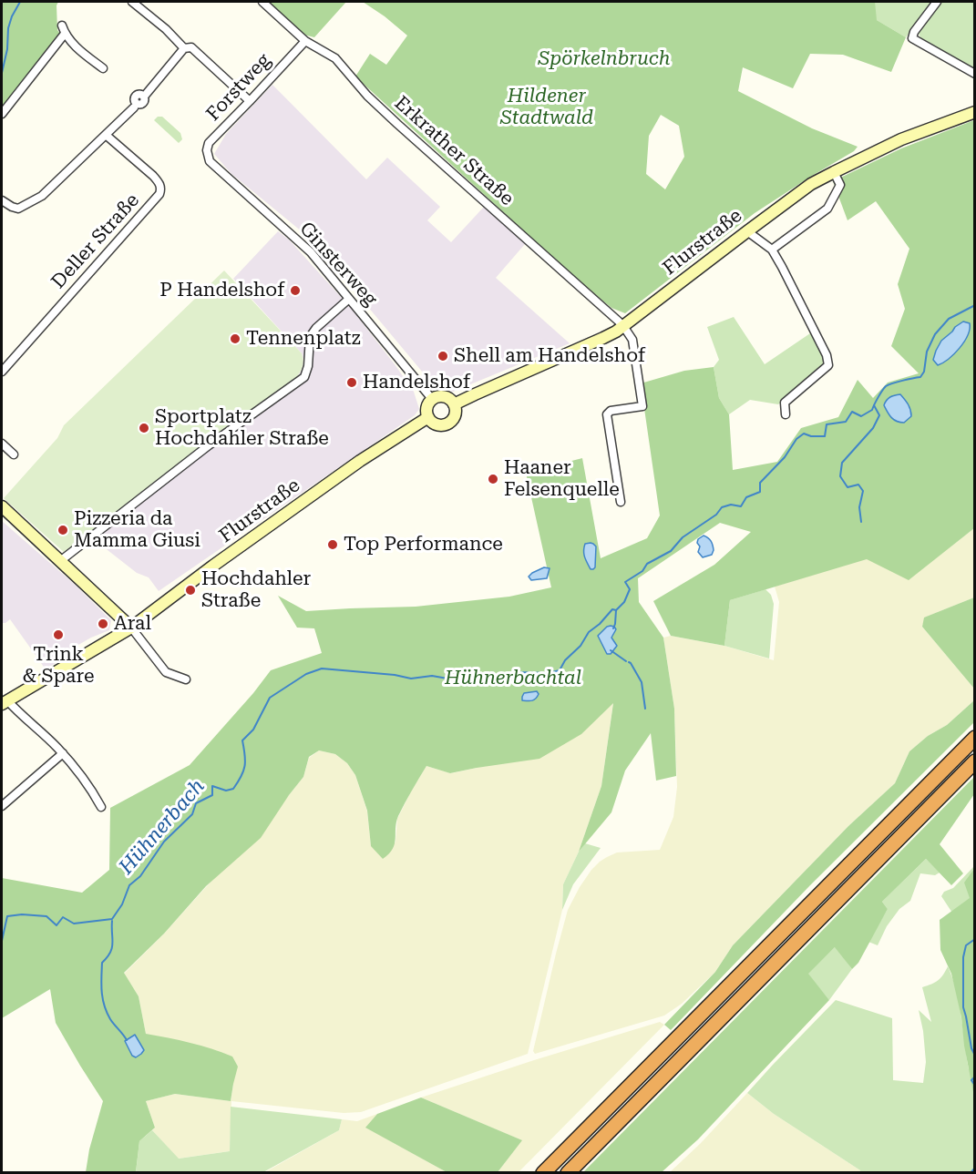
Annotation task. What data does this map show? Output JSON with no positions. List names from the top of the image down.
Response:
{
  "streets": {
    "main road": ["Flurstraße"],
    "street": [
      "Forstweg",
      "Erkrather Straße",
      "Deller Straße",
      "Ginsterweg"
    ]
  },
  "crossings": [
    ["Forstweg", "Erkrather Straße"],
    ["Forstweg", "Ginsterweg"],
    ["Erkrather Straße", "Flurstraße"],
    ["Flurstraße", "Ginsterweg"]
  ],
  "water": ["Hühnerbach"],
  "parks": ["Spörkelnbruch", "Hildener Stadtwald", "Hühnerbachtal"],
  "places": [
    "P Handelshof",
    "Tennenplatz",
    "Shell am Handelshof",
    "Handelshof",
    "Sportplatz Hochdahler Straße",
    "Haaner Felsenquelle",
    "Pizzeria da Mamma Giusi",
    "Top Performance",
    "Hochdahler Straße",
    "Aral",
    "Trink & Spare"
  ]
}
